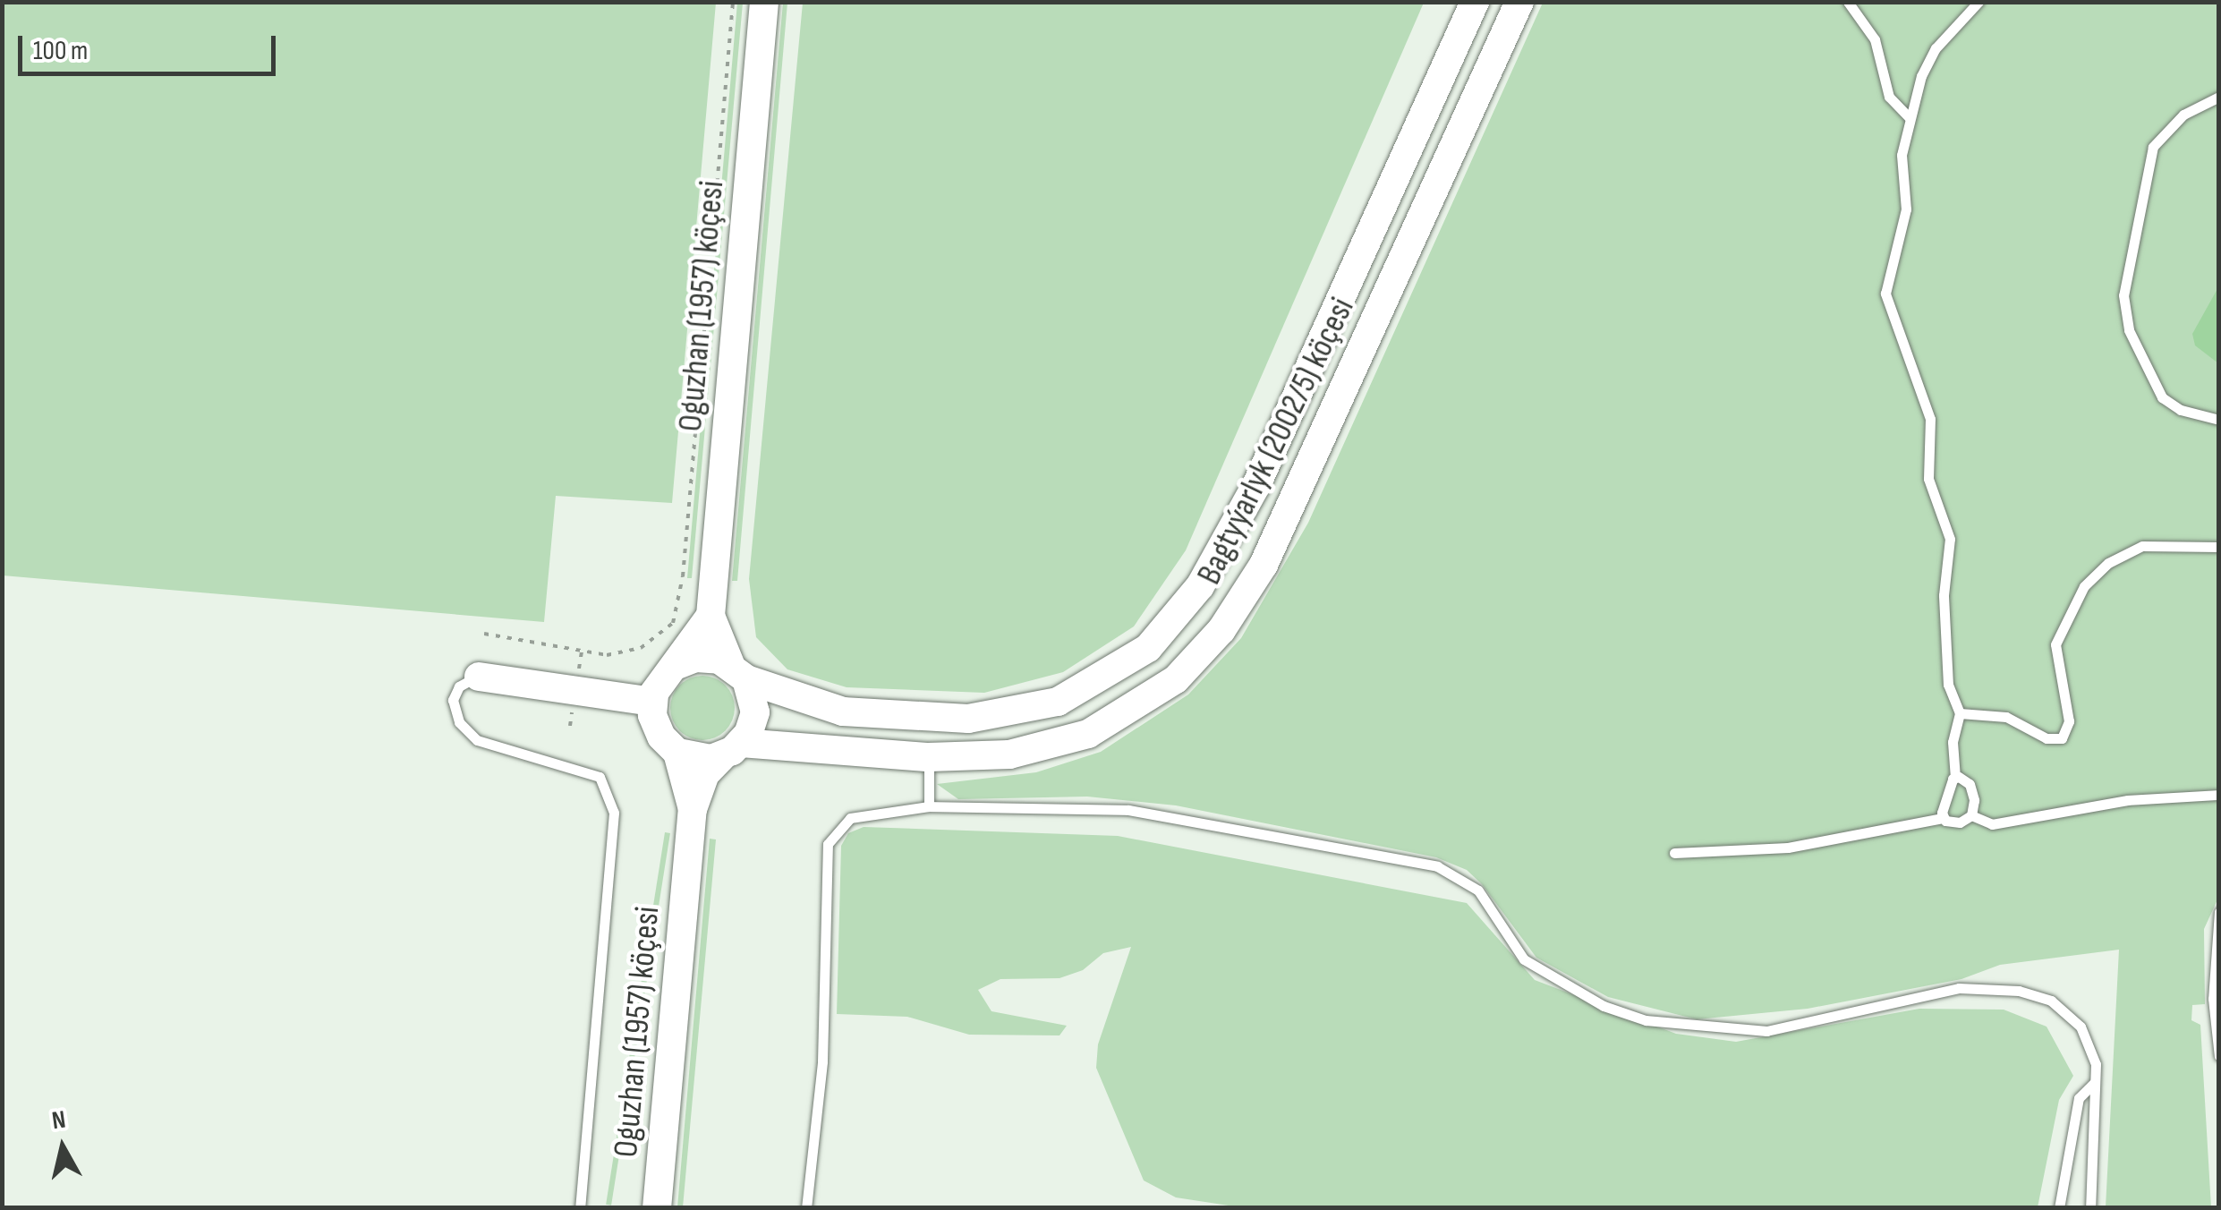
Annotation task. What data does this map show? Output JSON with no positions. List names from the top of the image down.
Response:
{
  "streets": {
    "street": ["Oguzhan (1957) köçesi", "Bagtyýarlyk (2002/5) köçesi"]
  },
  "crossings": [
    ["Oguzhan (1957) köçesi", "Bagtyýarlyk (2002/5) köçesi"]
  ],
  "scale_bar": "100 m",
  "north": "top"
}
